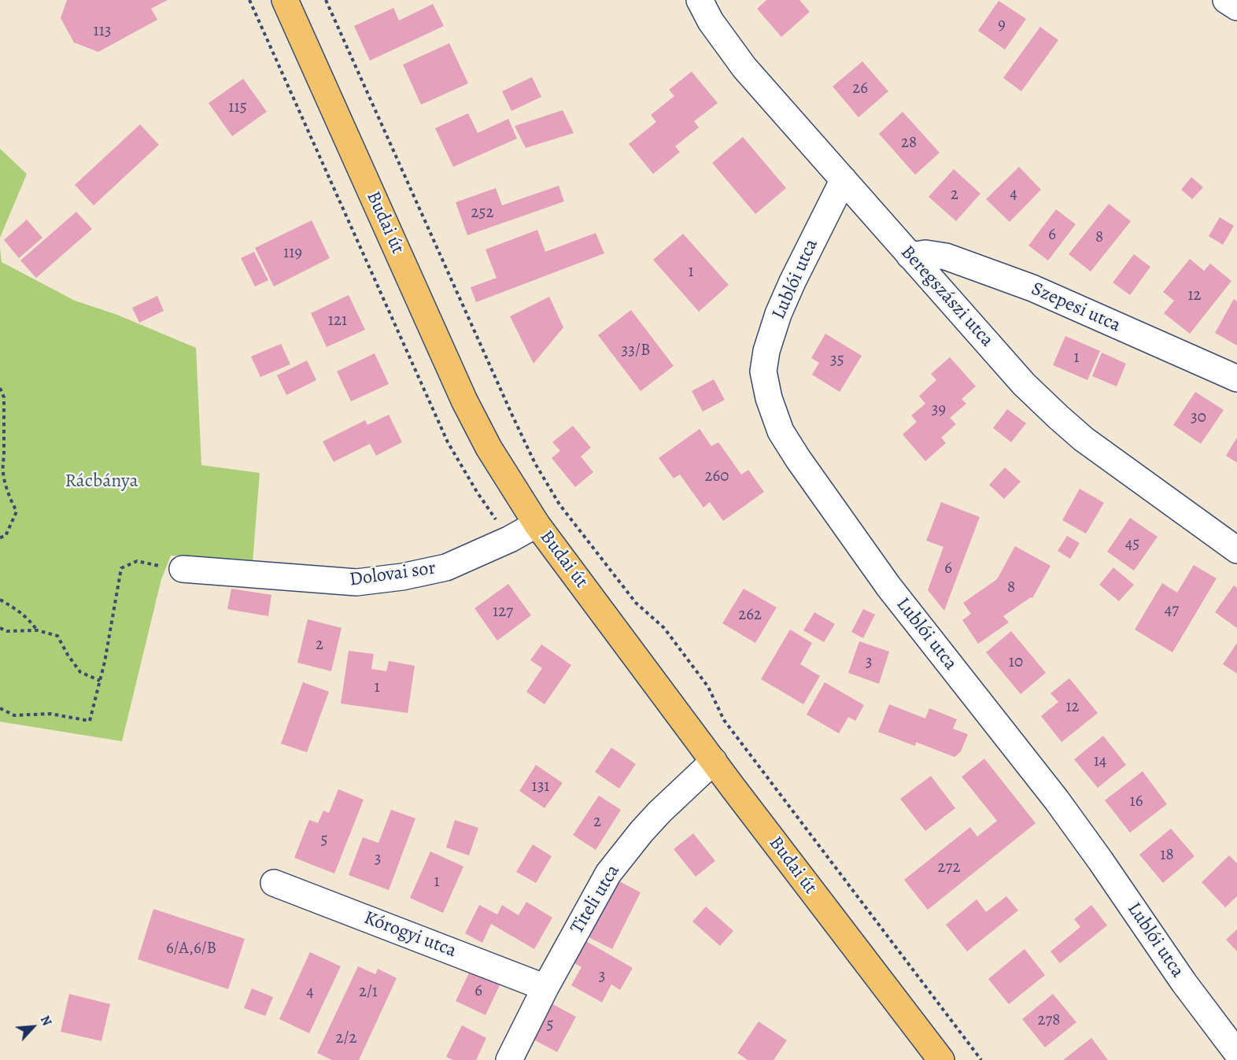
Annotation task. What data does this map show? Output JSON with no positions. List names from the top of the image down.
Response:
{
  "streets": {
    "main road": ["Budai út"],
    "street": [
      "Lublói utca",
      "Beregszászi utca",
      "Szepesi utca",
      "Dolovai sor",
      "Titeli utca",
      "Kórogyi utca"
    ]
  },
  "crossings": [
    ["Budai út", "Dolovai sor"],
    ["Budai út", "Titeli utca"],
    ["Lublói utca", "Beregszászi utca"],
    ["Beregszászi utca", "Szepesi utca"],
    ["Titeli utca", "Kórogyi utca"]
  ],
  "parks": ["Rácbánya"],
  "house_numbers": [
    "9",
    "113",
    "26",
    "115",
    "28",
    "4",
    "2",
    "252",
    "6",
    "8",
    "119",
    "1",
    "12",
    "121",
    "33/B",
    "1",
    "35",
    "39",
    "30",
    "260",
    "45",
    "6",
    "8",
    "47",
    "127",
    "262",
    "2",
    "3",
    "10",
    "1",
    "12",
    "14",
    "131",
    "16",
    "2",
    "5",
    "18",
    "3",
    "272",
    "1",
    "6/A,6/B",
    "3",
    "6",
    "4",
    "2/1",
    "278",
    "5",
    "2/2"
  ],
  "north": "top right"
}
